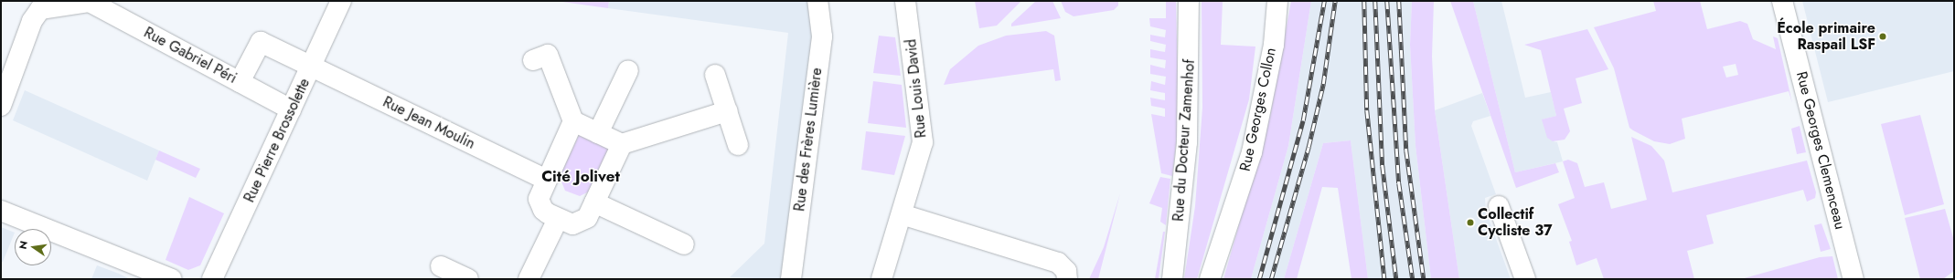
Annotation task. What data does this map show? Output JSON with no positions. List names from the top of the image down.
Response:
{
  "streets": {
    "street": [
      "Rue Gabriel Péri",
      "Rue Louis David",
      "Rue Georges Collon",
      "Rue Jean Moulin",
      "Rue des Frères Lumière",
      "Rue Pierre Brossolette",
      "Rue du Docteur Zamenhof",
      "Rue Georges Clemenceau"
    ]
  },
  "crossings": [
    ["Rue Gabriel Péri", "Rue Jean Moulin"],
    ["Rue Gabriel Péri", "Rue Pierre Brossolette"],
    ["Rue Jean Moulin", "Rue Pierre Brossolette"]
  ],
  "districts": ["Cité Jolivet"],
  "places": ["École primaire Raspail LSF", "Collectif Cycliste 37"],
  "north": "left"
}
